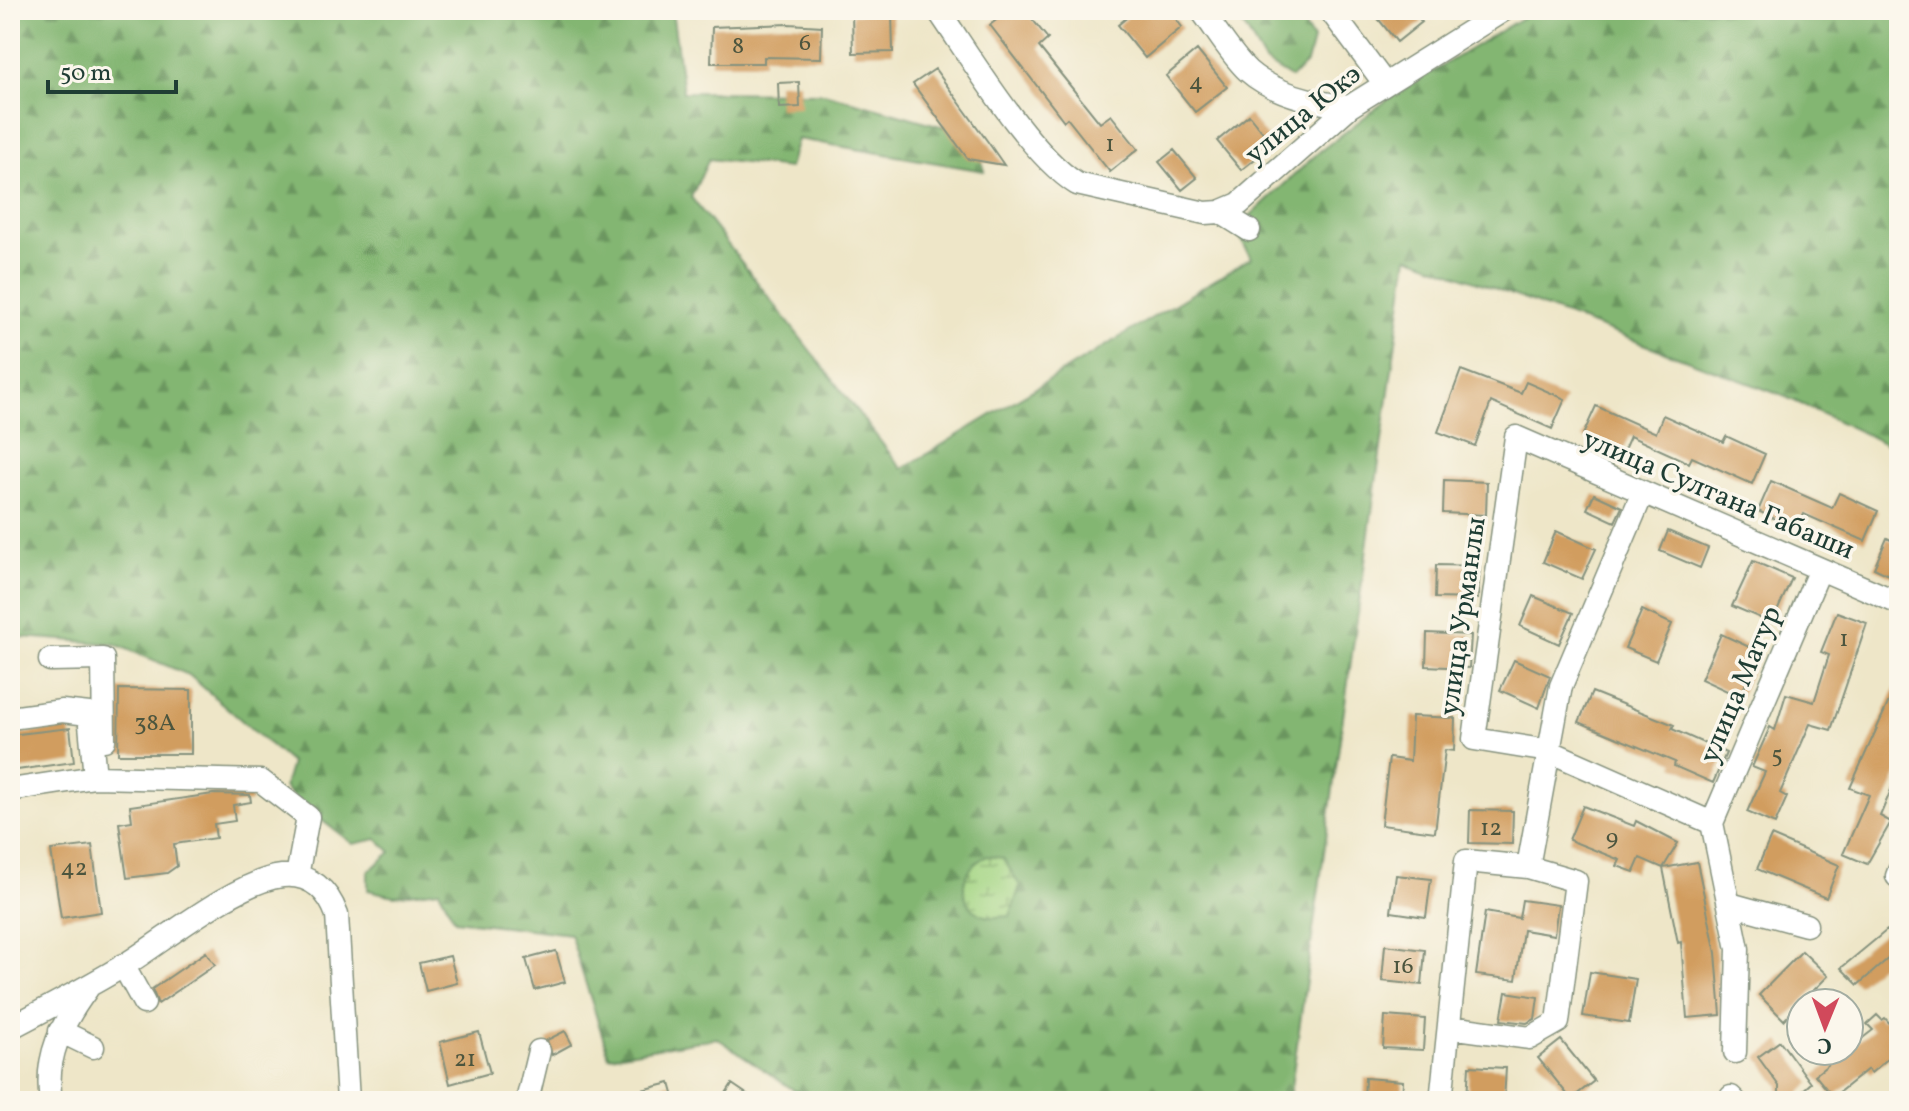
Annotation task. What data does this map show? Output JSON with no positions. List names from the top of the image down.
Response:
{
  "streets": {
    "street": [
      "улица Юкэ",
      "улица Султана Габаши",
      "улица Урманлы",
      "улица Матур"
    ]
  },
  "crossings": [
    ["улица Султана Габаши", "улица Урманлы"],
    ["улица Султана Габаши", "улица Матур"]
  ],
  "house_numbers": [
    "6",
    "8",
    "4",
    "1",
    "1",
    "38А",
    "5",
    "12",
    "9",
    "42",
    "16",
    "21"
  ],
  "scale_bar": "50 m",
  "north": "bottom"
}
